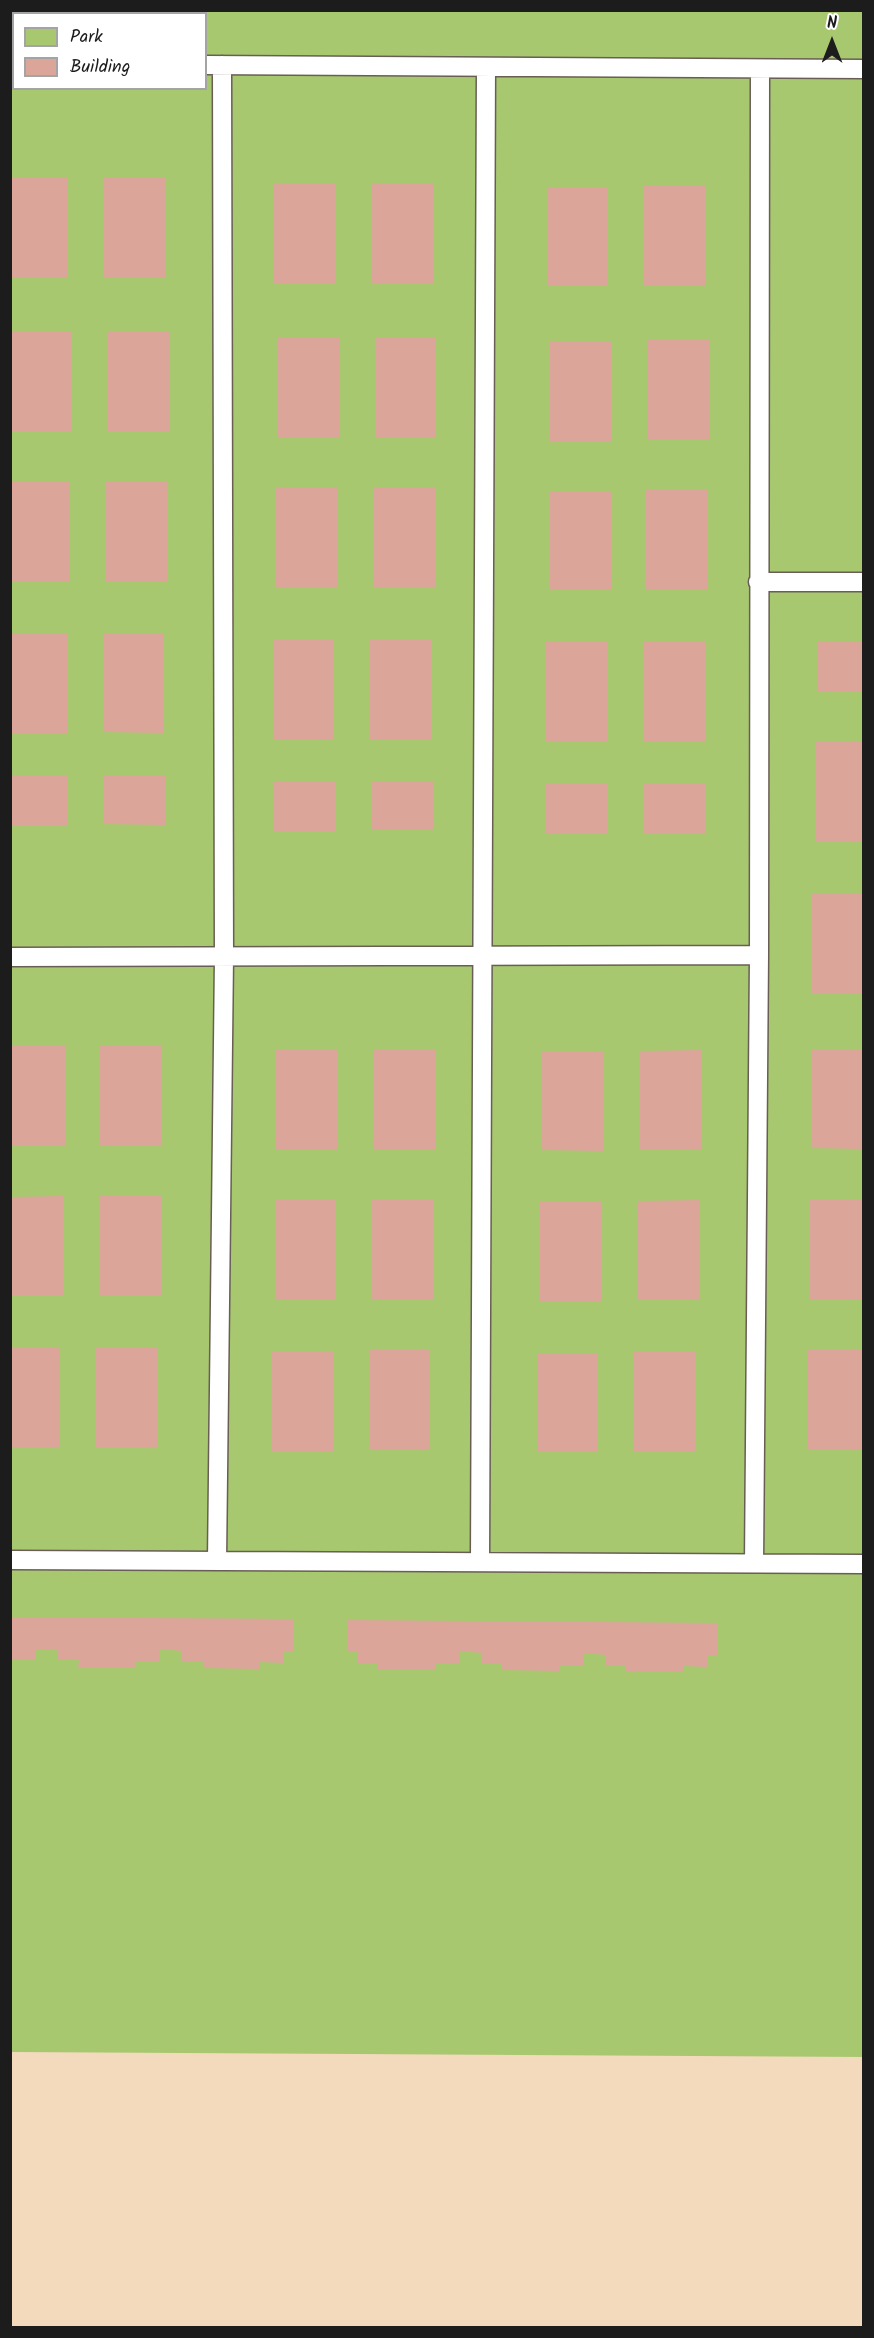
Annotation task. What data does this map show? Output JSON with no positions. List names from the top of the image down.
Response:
{
  "legend": ["Park", "Building"],
  "north": "top"
}
